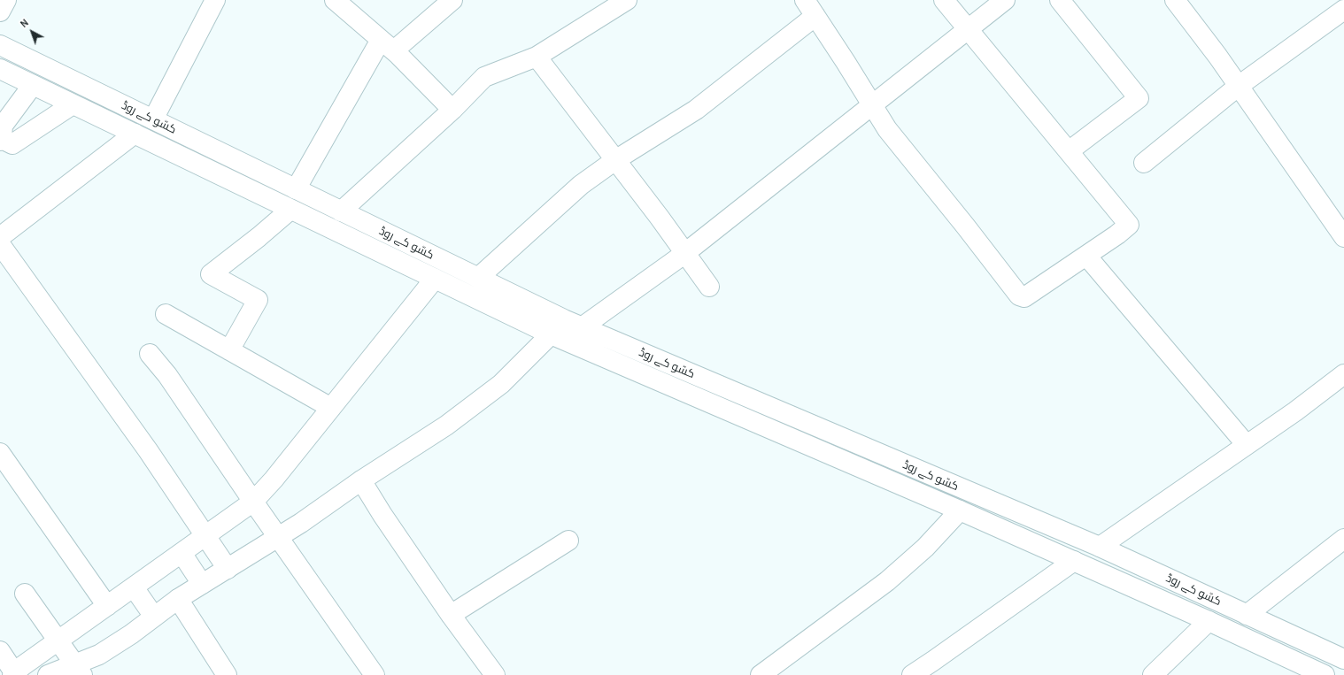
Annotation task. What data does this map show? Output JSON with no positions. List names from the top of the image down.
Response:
{
  "streets": {
    "street": ["کسّو کے روڈ"]
  },
  "north": "top left"
}
